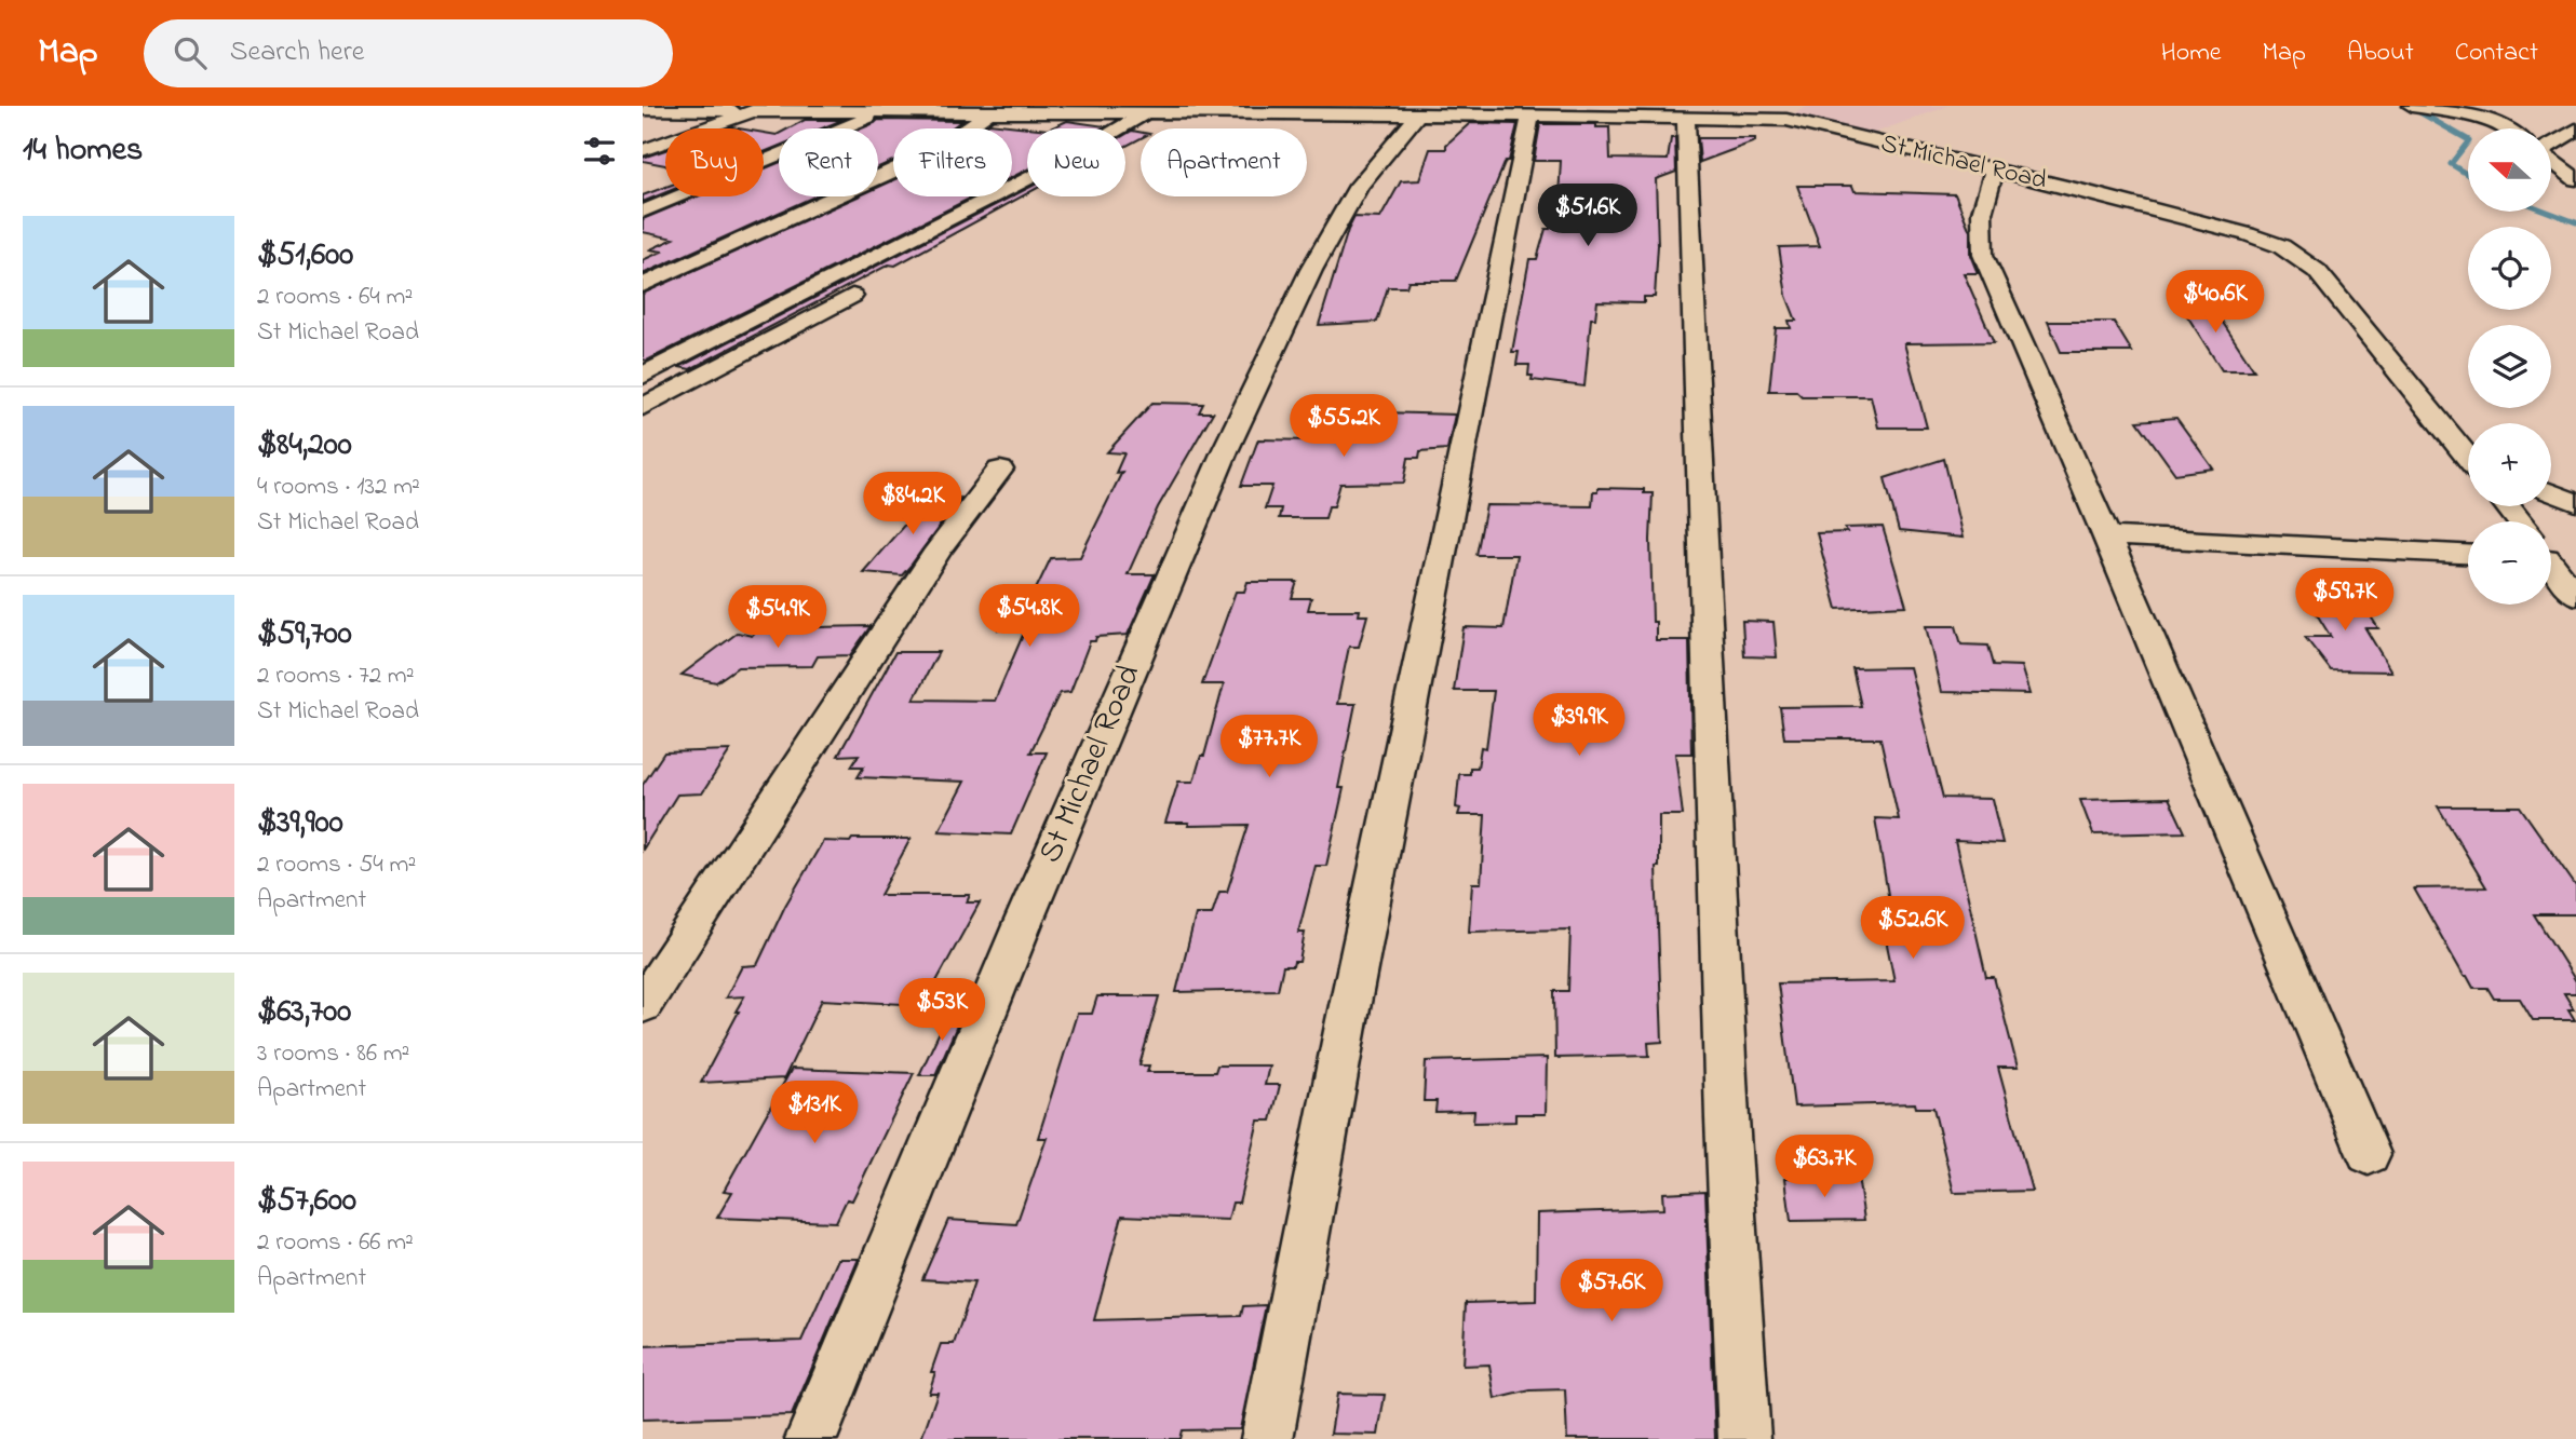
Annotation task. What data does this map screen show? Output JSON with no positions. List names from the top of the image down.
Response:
{
  "streets": {
    "street": ["St Michael Road"]
  },
  "north": "left",
  "page": {
    "header": "Map",
    "search": "Search here",
    "nav": [
      "Home",
      "Map",
      "About",
      "Contact"
    ],
    "heading": "14 homes",
    "map_buttons": ["+", "−"],
    "chip": [
      "Buy",
      "Rent",
      "Filters",
      "New",
      "Apartment"
    ],
    "price": [
      "$51.6K",
      "$40.6K",
      "$55.2K",
      "$84.2K",
      "$59.7K",
      "$54.8K",
      "$54.9K",
      "$39.9K",
      "$77.7K",
      "$52.6K",
      "$53K",
      "$131K",
      "$63.7K",
      "$57.6K"
    ],
    "list": [
      {
        "name": "$51,600",
        "note": "2 rooms · 64 m² · St Michael Road"
      },
      {
        "name": "$84,200",
        "note": "4 rooms · 132 m² · St Michael Road"
      },
      {
        "name": "$59,700",
        "note": "2 rooms · 72 m² · St Michael Road"
      },
      {
        "name": "$39,900",
        "note": "2 rooms · 54 m² · Apartment"
      },
      {
        "name": "$63,700",
        "note": "3 rooms · 86 m² · Apartment"
      },
      {
        "name": "$57,600",
        "note": "2 rooms · 66 m² · Apartment"
      }
    ]
  }
}
